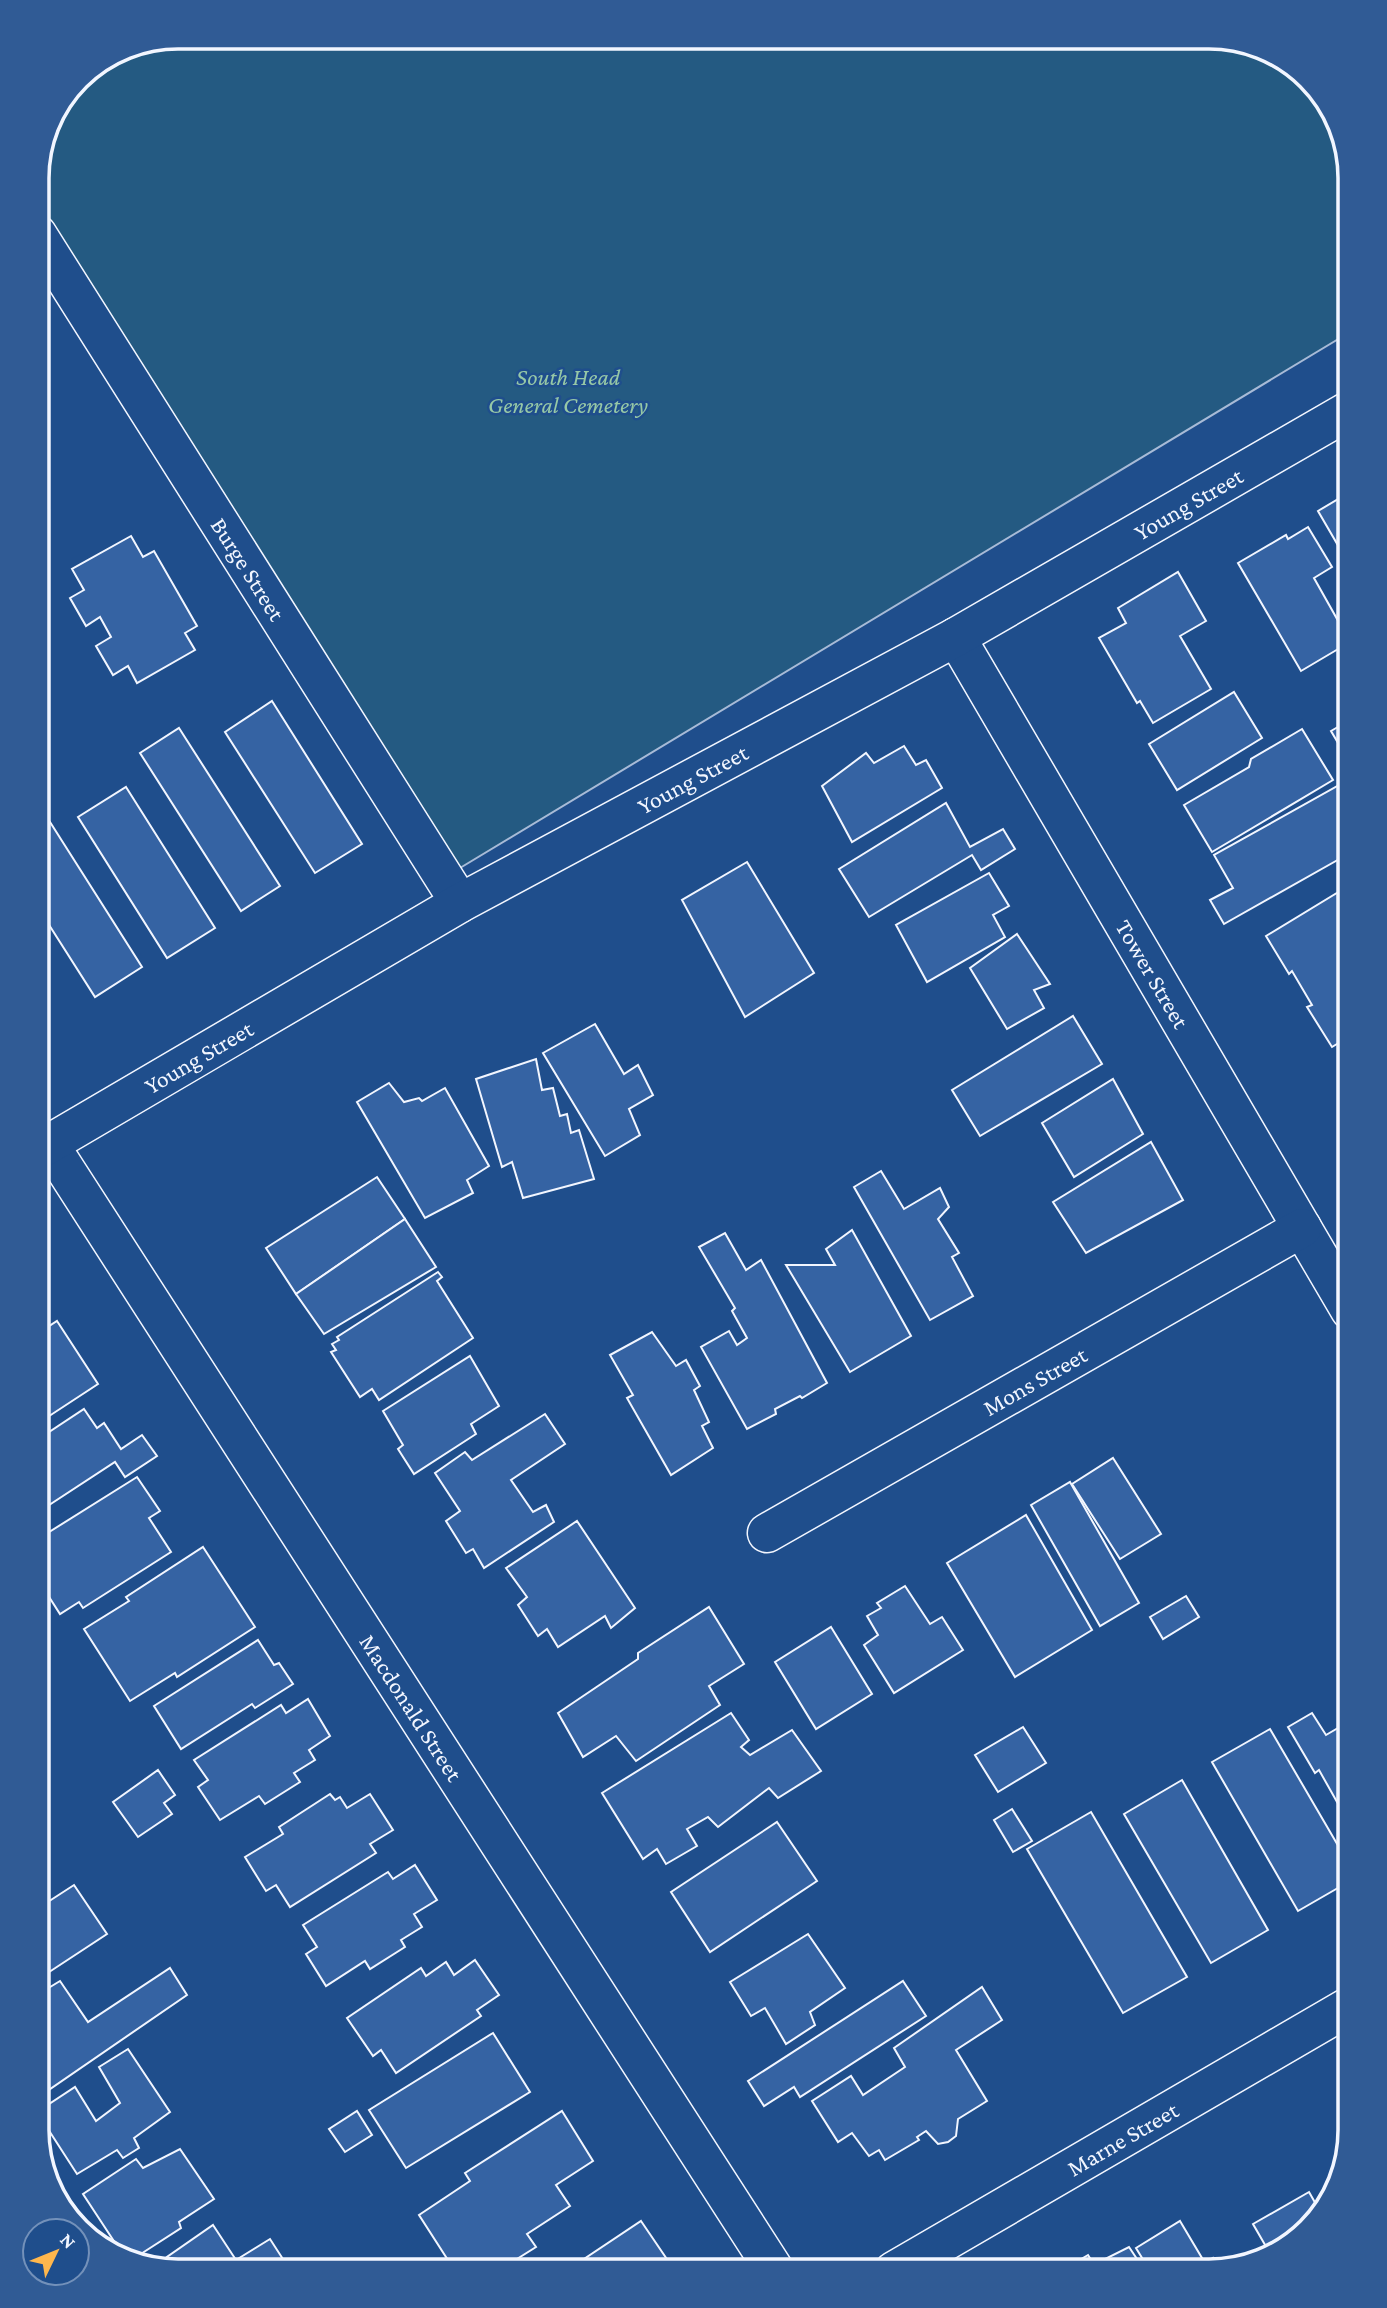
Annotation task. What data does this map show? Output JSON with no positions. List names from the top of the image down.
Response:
{
  "streets": {
    "street": [
      "Young Street",
      "Burge Street",
      "Tower Street",
      "Mons Street",
      "Macdonald Street",
      "Marne Street"
    ]
  },
  "crossings": [
    ["Young Street", "Burge Street"],
    ["Young Street", "Tower Street"],
    ["Tower Street", "Mons Street"]
  ],
  "parks": ["South Head General Cemetery"],
  "north": "top right"
}
